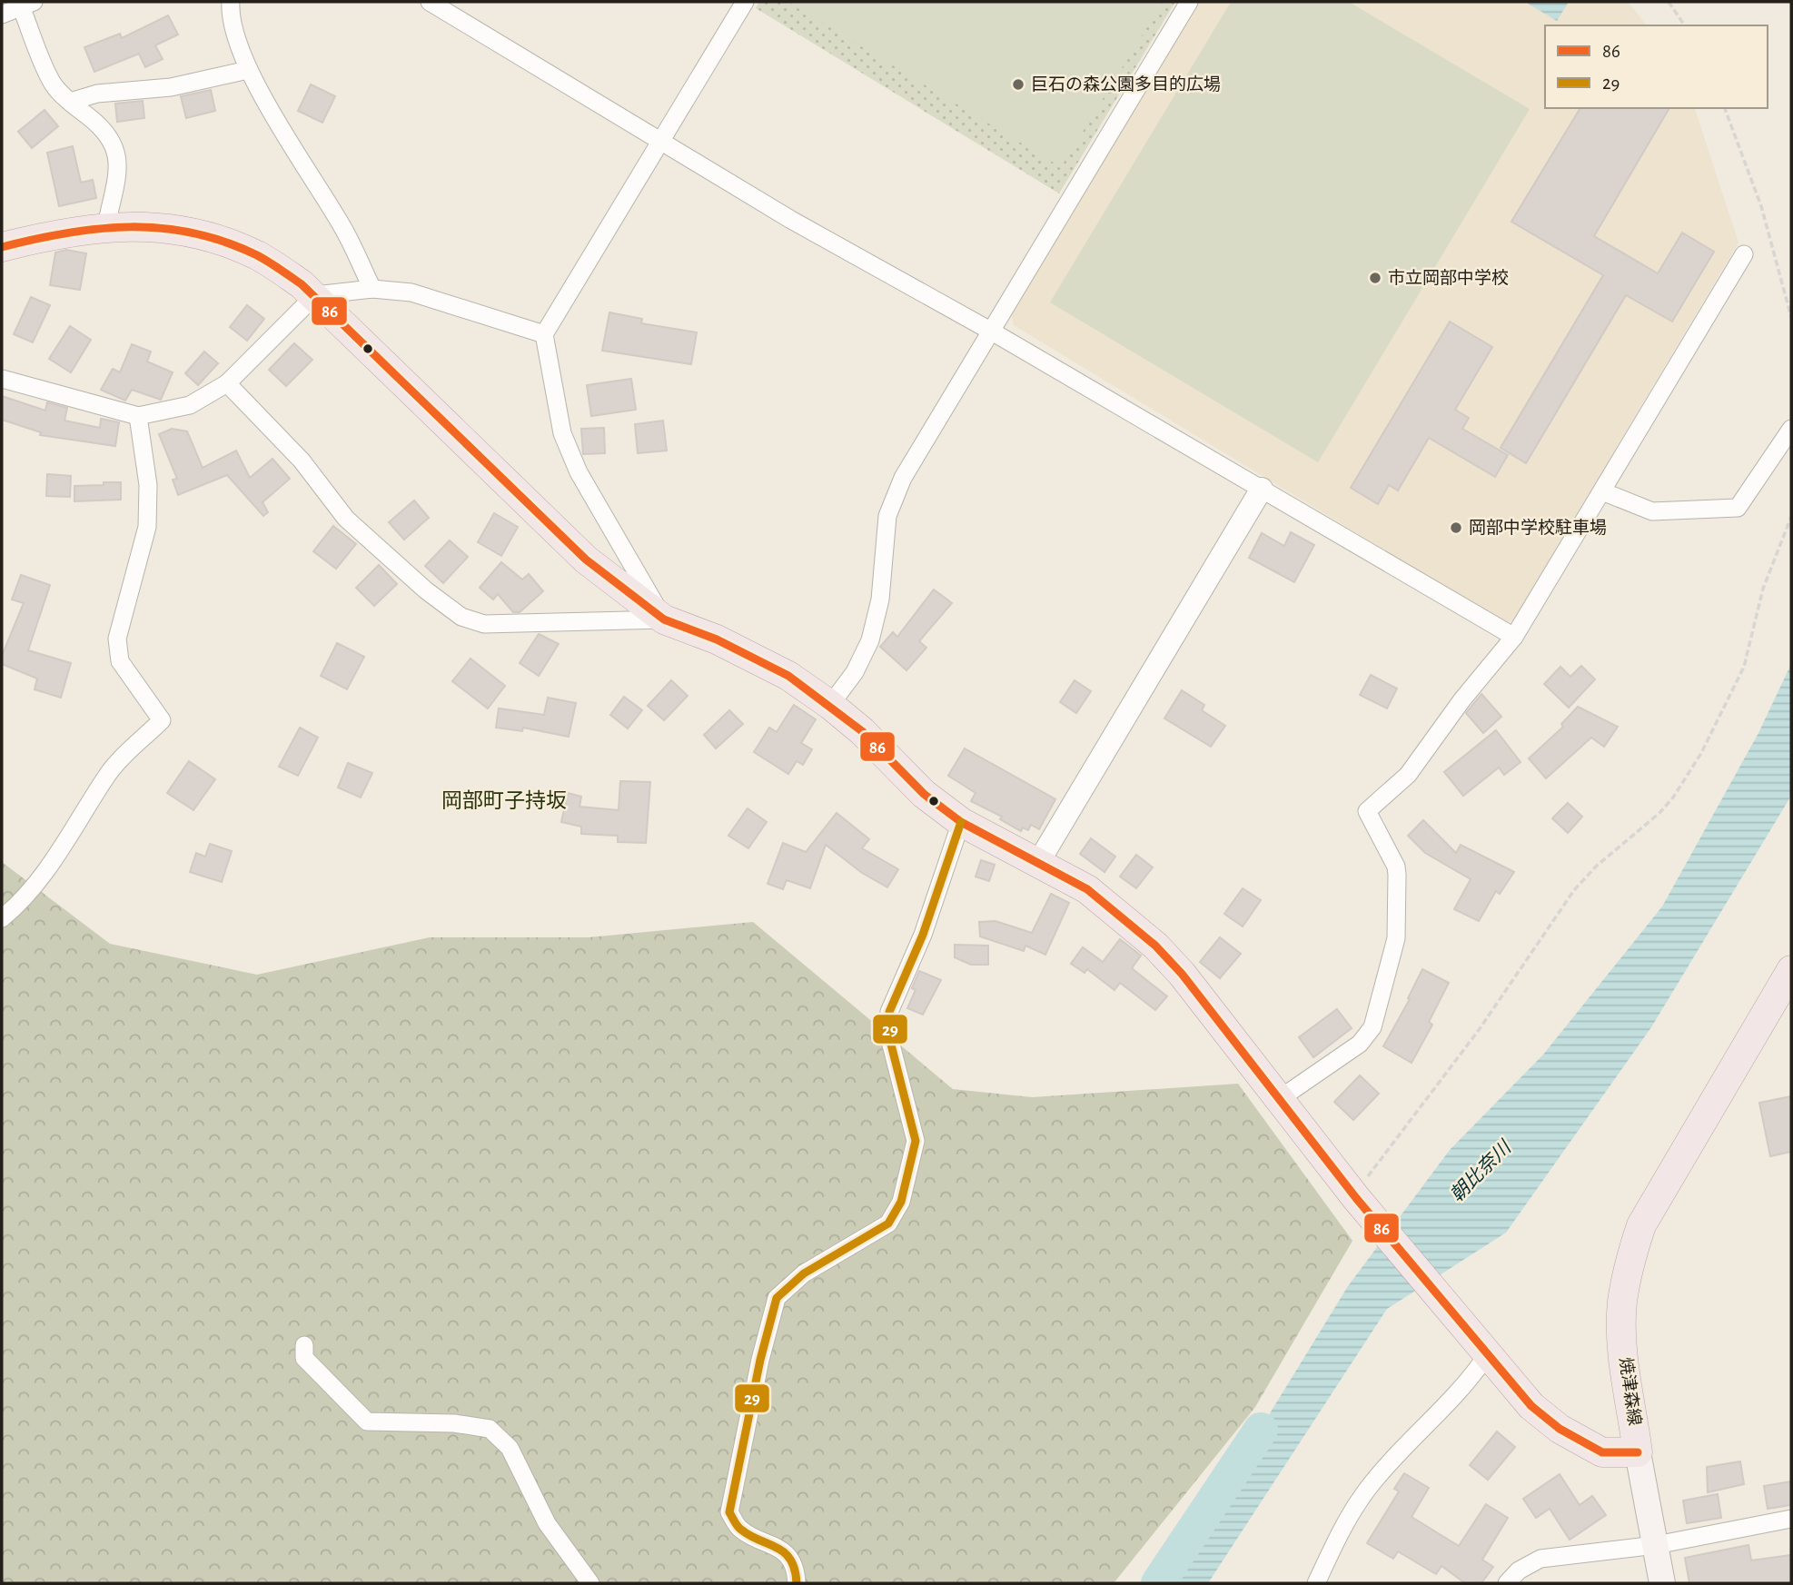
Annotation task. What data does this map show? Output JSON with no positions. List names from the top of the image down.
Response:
{
  "streets": {
    "main road": ["焼津森線"]
  },
  "districts": ["岡部町子持坂"],
  "water": ["朝比奈川"],
  "places": ["巨石の森公園多目的広場", "市立岡部中学校", "岡部中学校駐車場"],
  "lines": ["transit line 86", "transit line 29"],
  "legend": ["86", "29"]
}
